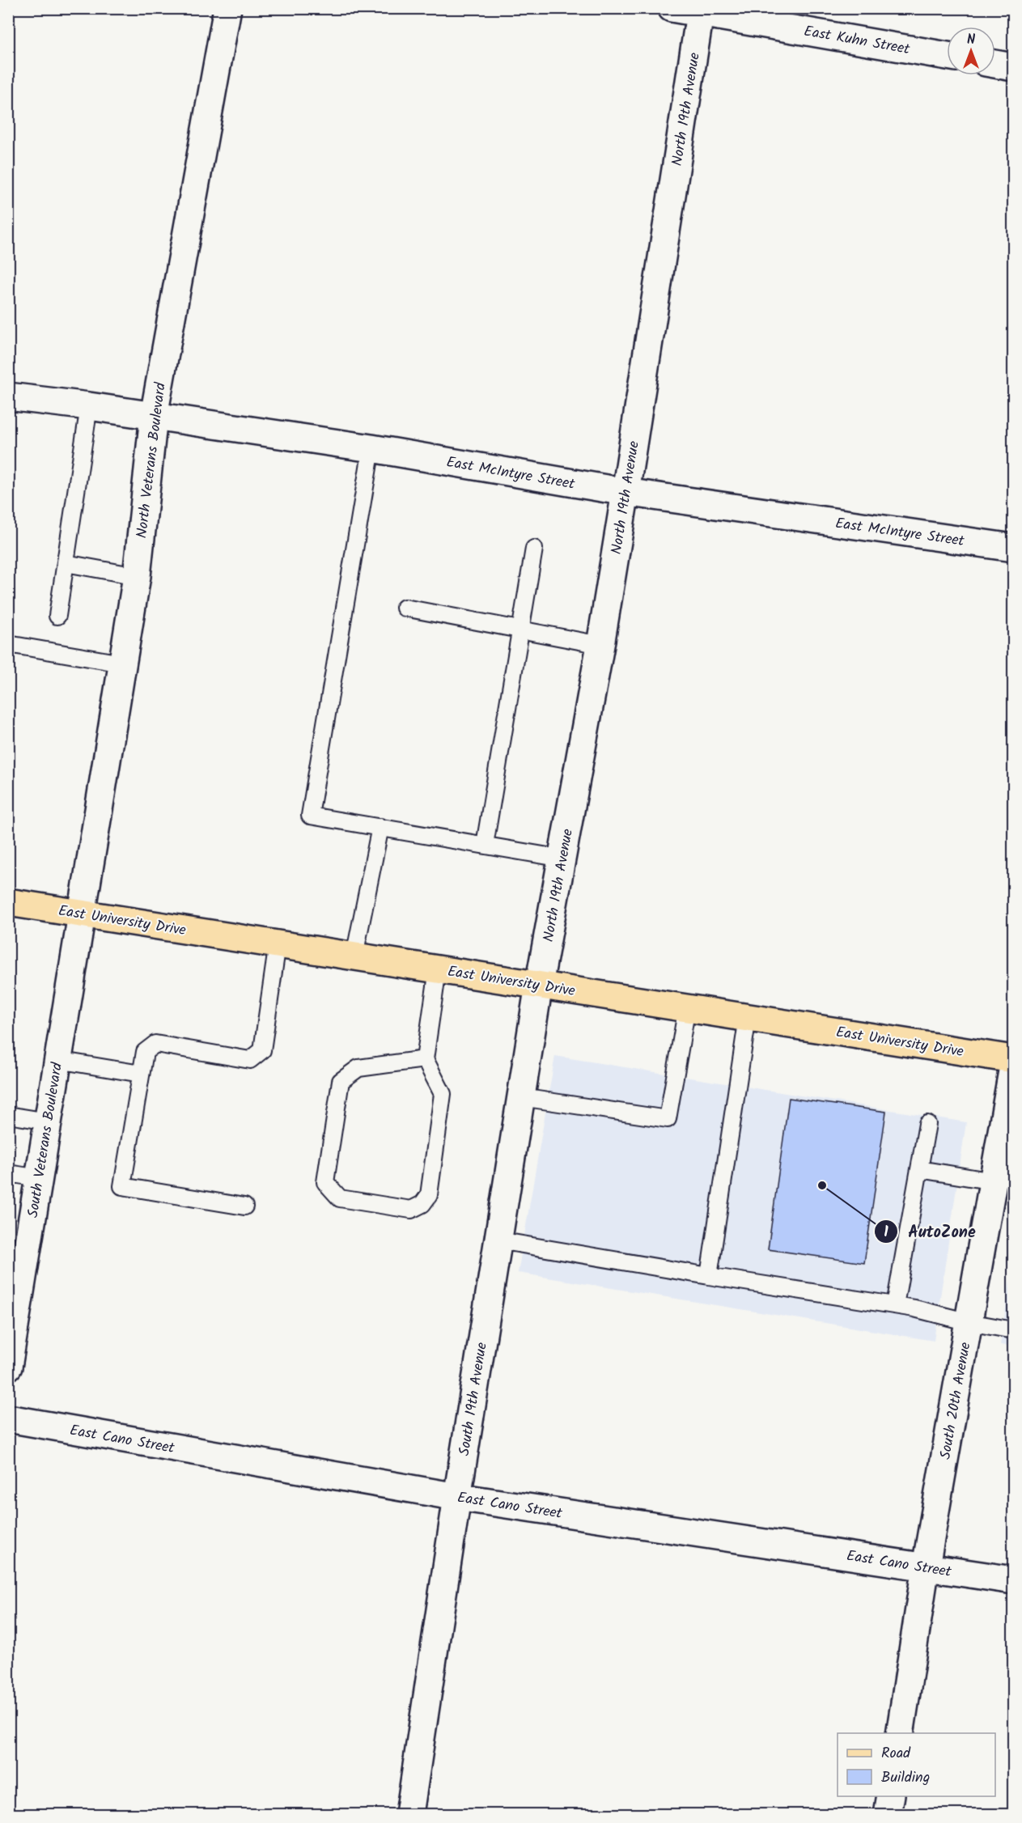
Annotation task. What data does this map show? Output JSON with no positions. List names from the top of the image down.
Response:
{
  "streets": {
    "main road": ["East University Drive"],
    "street": [
      "East Kuhn Street",
      "North 19th Avenue",
      "North Veterans Boulevard",
      "East McIntyre Street",
      "South Veterans Boulevard",
      "South 19th Avenue",
      "South 20th Avenue",
      "East Cano Street"
    ]
  },
  "crossings": [
    ["East Kuhn Street", "North 19th Avenue"],
    ["North 19th Avenue", "East McIntyre Street"],
    ["North 19th Avenue", "East University Drive"],
    ["North 19th Avenue", "South 19th Avenue"],
    ["North Veterans Boulevard", "East McIntyre Street"],
    ["North Veterans Boulevard", "East University Drive"],
    ["North Veterans Boulevard", "South Veterans Boulevard"],
    ["East University Drive", "South Veterans Boulevard"],
    ["East University Drive", "South 19th Avenue"],
    ["South 19th Avenue", "East Cano Street"],
    ["South 20th Avenue", "East Cano Street"]
  ],
  "places": ["AutoZone"],
  "legend": ["Road", "Building"],
  "north": "top"
}
